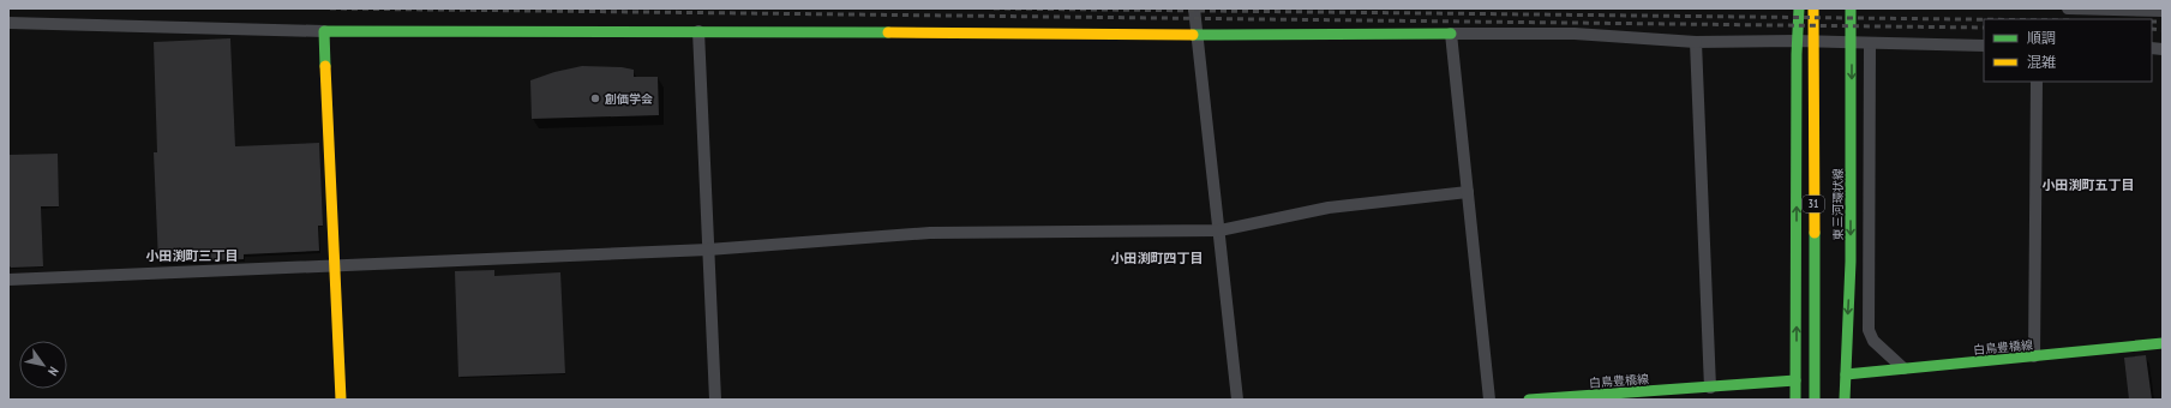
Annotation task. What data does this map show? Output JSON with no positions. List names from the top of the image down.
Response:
{
  "streets": {
    "main road": ["31", "東三河環状線", "白鳥豊橋線"]
  },
  "crossings": [
    ["31", "白鳥豊橋線"],
    ["東三河環状線", "白鳥豊橋線"]
  ],
  "districts": ["小田渕町五丁目", "小田渕町三丁目", "小田渕町四丁目"],
  "places": ["創価学会"],
  "legend": ["順調", "混雑"],
  "north": "bottom right"
}
